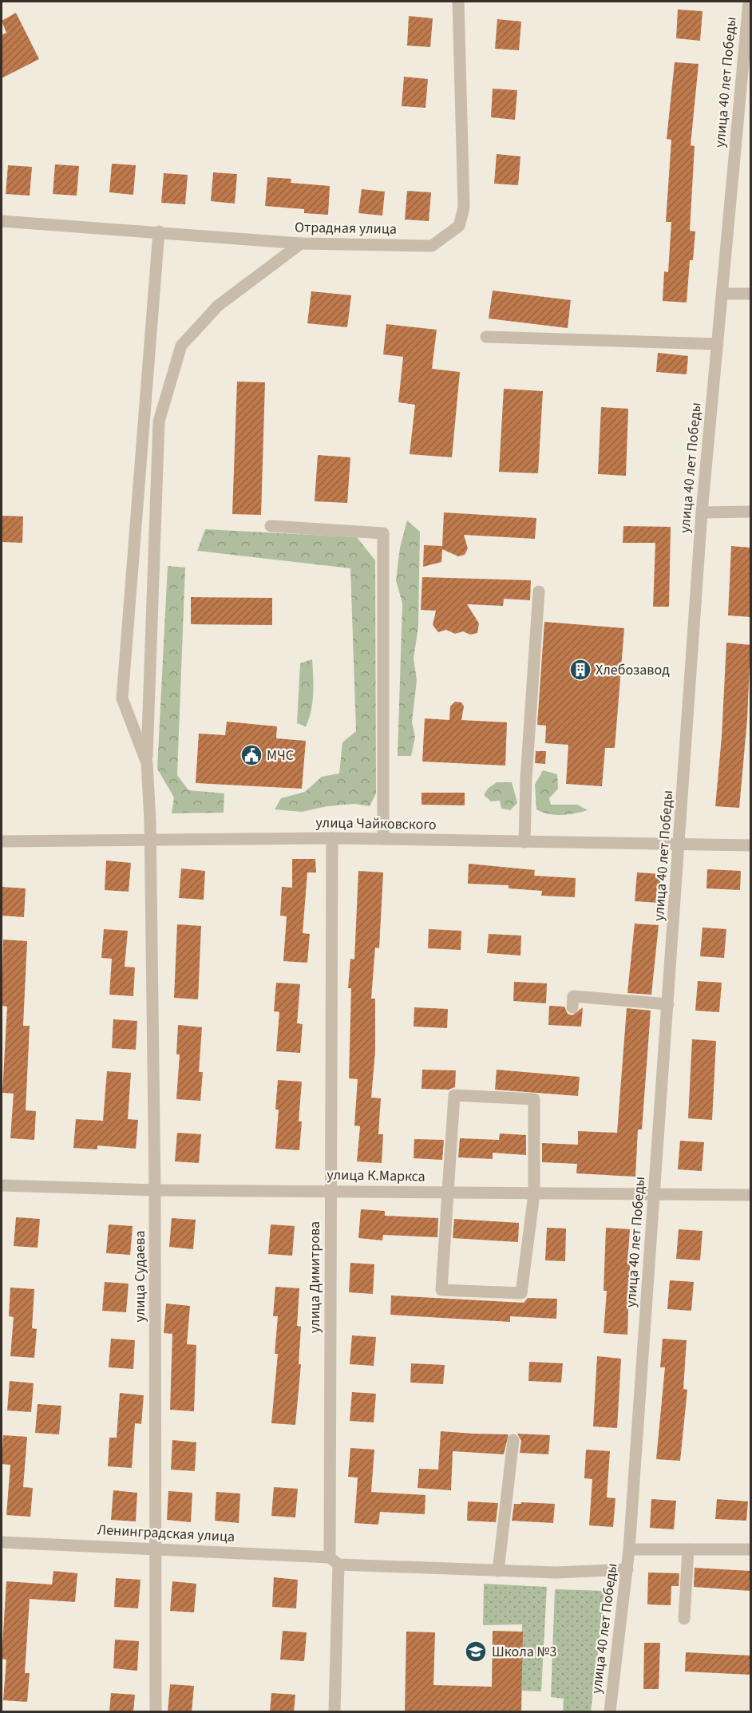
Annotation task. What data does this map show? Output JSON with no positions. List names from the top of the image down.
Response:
{
  "streets": {
    "street": [
      "улица 40 лет Победы",
      "Отрадная улица",
      "улица Чайковского",
      "улица К.Маркса",
      "улица Судаева",
      "улица Димитрова",
      "Ленинградская улица"
    ]
  },
  "crossings": [
    ["улица 40 лет Победы", "улица Чайковского"],
    ["улица 40 лет Победы", "улица К.Маркса"],
    ["улица 40 лет Победы", "Ленинградская улица"],
    ["улица Чайковского", "улица Судаева"],
    ["улица Чайковского", "улица Димитрова"],
    ["улица К.Маркса", "улица Судаева"],
    ["улица К.Маркса", "улица Димитрова"],
    ["улица Судаева", "Ленинградская улица"],
    ["улица Димитрова", "Ленинградская улица"]
  ],
  "places": {
    "building": ["Хлебозавод"],
    "public building": ["МЧС"],
    "school or university": ["Школа №3"]
  }
}
